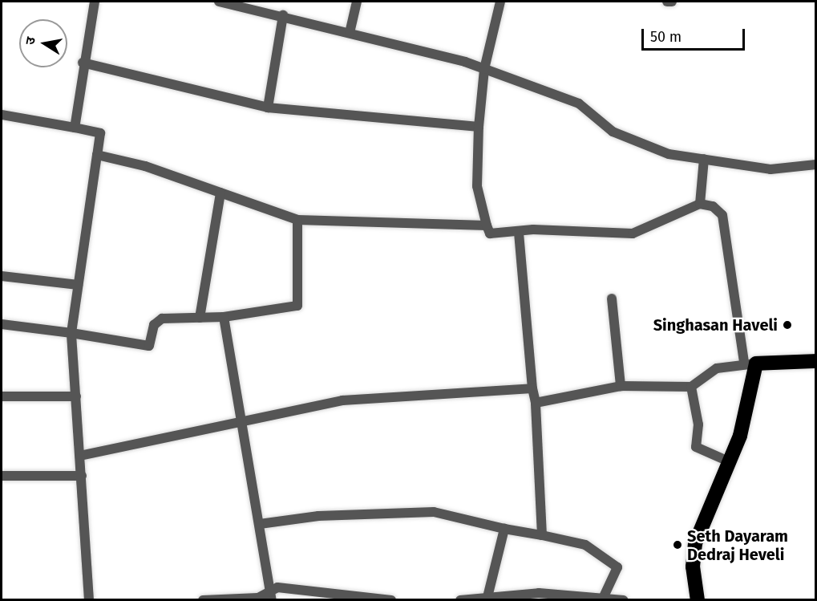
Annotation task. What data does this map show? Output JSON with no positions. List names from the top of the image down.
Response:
{
  "places": ["Singhasan Haveli", "Seth Dayaram Dedraj Heveli"],
  "scale_bar": "50 m",
  "north": "left"
}
